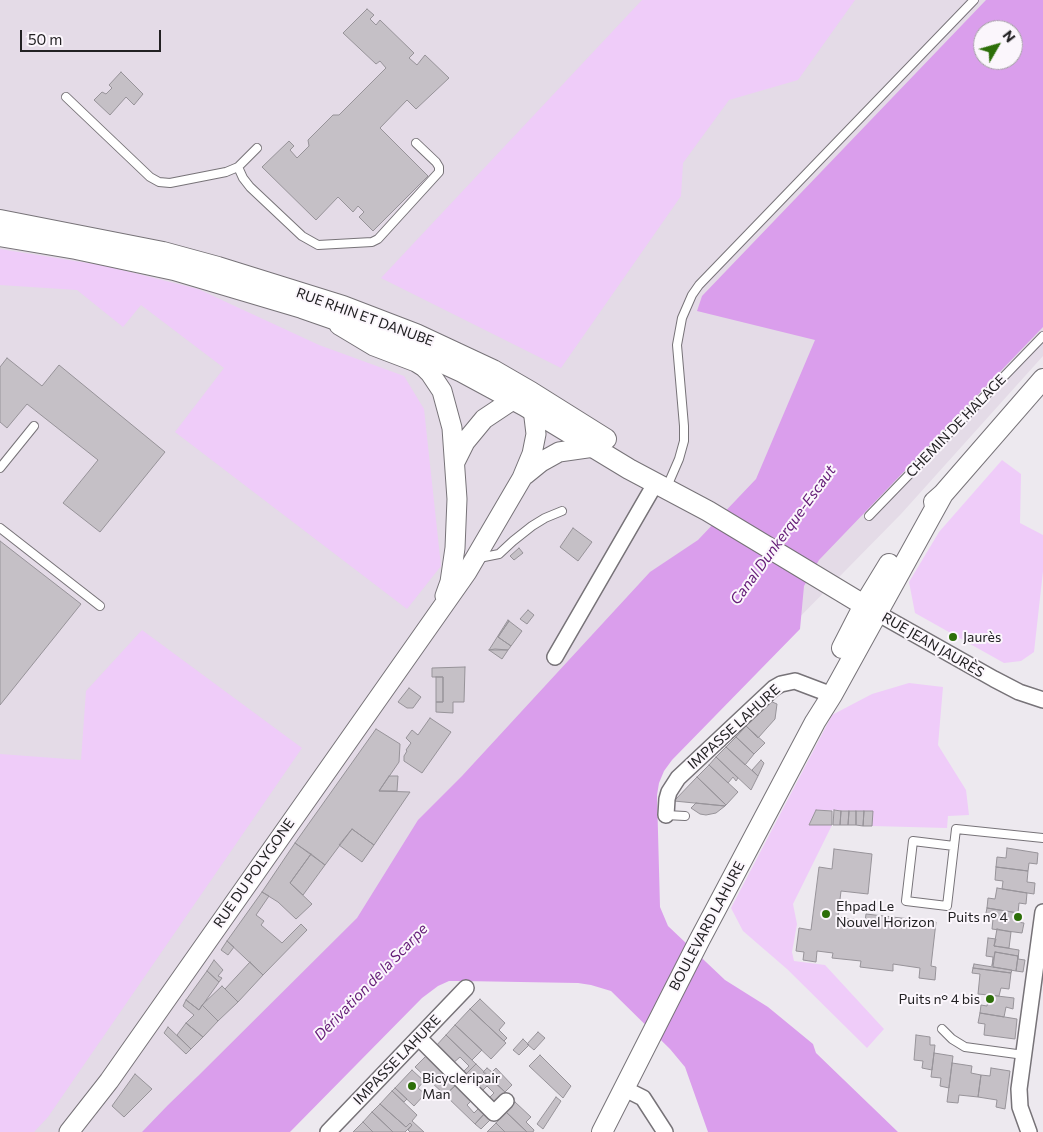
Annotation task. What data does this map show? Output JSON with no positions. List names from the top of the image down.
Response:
{
  "streets": {
    "main road": ["RUE RHIN ET DANUBE", "RUE JEAN JAURÈS", "BOULEVARD LAHURE"],
    "street": ["IMPASSE LAHURE", "RUE DU POLYGONE"],
    "lane": ["CHEMIN DE HALAGE"]
  },
  "crossings": [
    ["RUE RHIN ET DANUBE", "RUE JEAN JAURÈS"],
    ["RUE RHIN ET DANUBE", "RUE DU POLYGONE"],
    ["RUE JEAN JAURÈS", "BOULEVARD LAHURE"],
    ["IMPASSE LAHURE", "BOULEVARD LAHURE"]
  ],
  "water": ["Canal Dunkerque-Escaut", "Dérivation de la Scarpe"],
  "places": [
    "Jaurès",
    "Ehpad Le Nouvel Horizon",
    "Puits n° 4",
    "Puits n° 4 bis",
    "Bicycleripair Man"
  ],
  "scale_bar": "50 m",
  "north": "top right"
}
